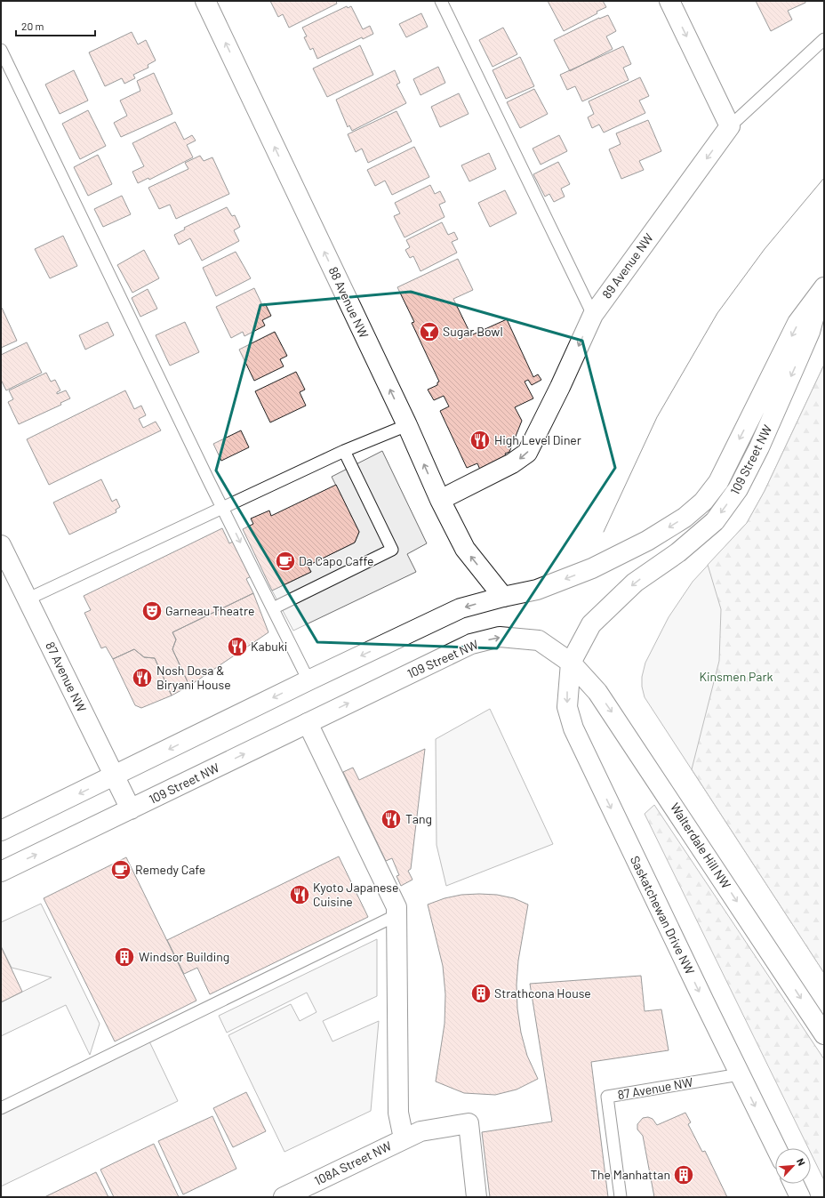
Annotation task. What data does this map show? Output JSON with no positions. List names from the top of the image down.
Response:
{
  "streets": {
    "main road": [
      "89 Avenue NW",
      "88 Avenue NW",
      "109 Street NW",
      "87 Avenue NW",
      "Walterdale Hill NW",
      "Saskatchewan Drive NW",
      "108A Street NW"
    ]
  },
  "crossings": [
    ["89 Avenue NW", "88 Avenue NW"],
    ["88 Avenue NW", "109 Street NW"],
    ["109 Street NW", "87 Avenue NW"],
    ["109 Street NW", "Walterdale Hill NW"],
    ["109 Street NW", "Saskatchewan Drive NW"],
    ["87 Avenue NW", "Saskatchewan Drive NW"],
    ["Walterdale Hill NW", "Saskatchewan Drive NW"]
  ],
  "one_way": [
    "89 Avenue NW",
    "88 Avenue NW",
    "Walterdale Hill NW",
    "Saskatchewan Drive NW"
  ],
  "parks": ["Kinsmen Park"],
  "places": {
    "bar": ["Sugar Bowl"],
    "restaurant": [
      "High Level Diner",
      "Kabuki",
      "Nosh Dosa & Biryani House",
      "Tang",
      "Kyoto Japanese Cuisine"
    ],
    "cafe": ["Da Capo Caffe", "Remedy Cafe"],
    "theatre": ["Garneau Theatre"],
    "building": ["Windsor Building", "Strathcona House", "The Manhattan"]
  },
  "scale_bar": "20 m",
  "north": "top right"
}
